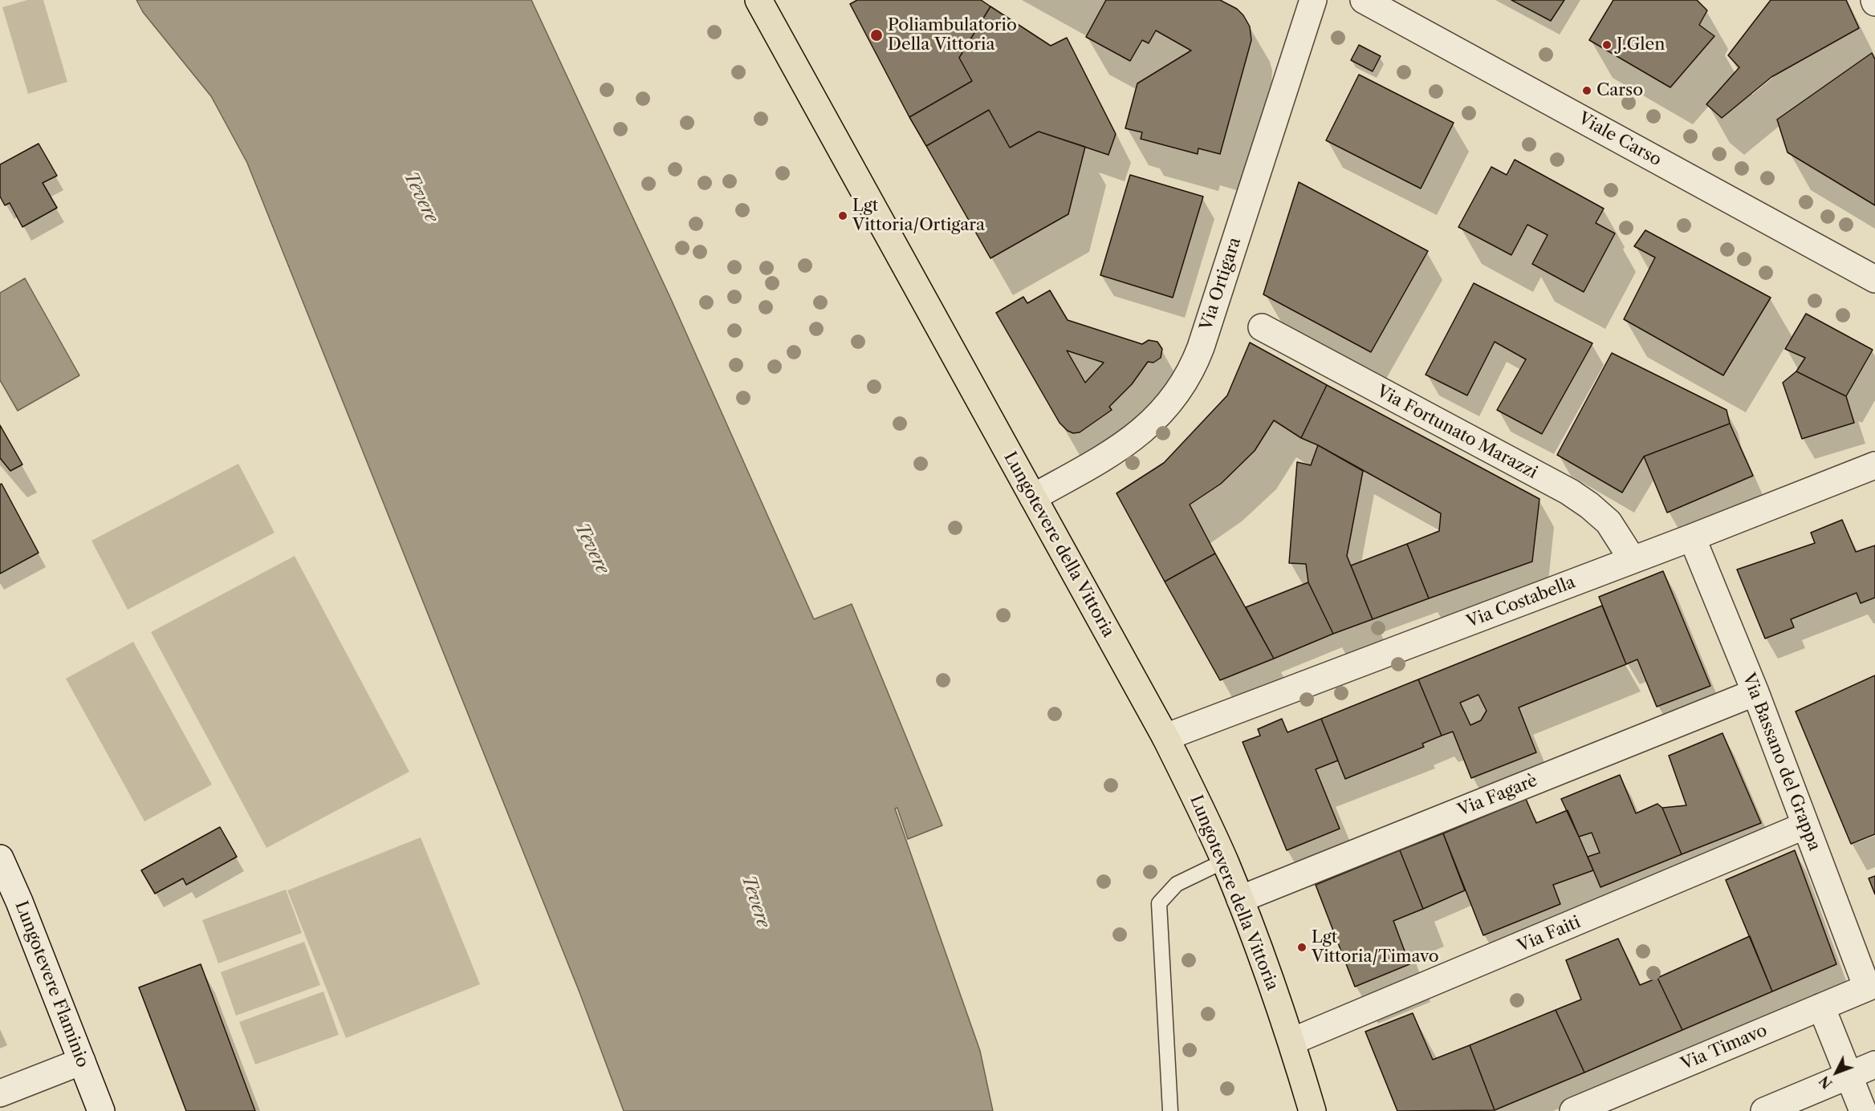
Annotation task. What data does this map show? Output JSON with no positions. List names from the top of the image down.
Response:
{
  "streets": {
    "main road": ["Lungotevere della Vittoria"],
    "street": [
      "Viale Carso",
      "Via Ortigara",
      "Via Fortunato Marazzi",
      "Via Costabella",
      "Via Bassano del Grappa",
      "Via Fagarè",
      "Via Faiti",
      "Lungotevere Flaminio",
      "Via Timavo"
    ]
  },
  "crossings": [
    ["Via Ortigara", "Lungotevere della Vittoria"],
    ["Via Fortunato Marazzi", "Via Costabella"],
    ["Lungotevere della Vittoria", "Via Costabella"],
    ["Lungotevere della Vittoria", "Via Fagarè"],
    ["Lungotevere della Vittoria", "Via Faiti"],
    ["Via Costabella", "Via Bassano del Grappa"],
    ["Via Bassano del Grappa", "Via Fagarè"],
    ["Via Bassano del Grappa", "Via Faiti"],
    ["Via Bassano del Grappa", "Via Timavo"]
  ],
  "water": ["Tevere"],
  "places": [
    "Poliambulatorio Della Vittoria",
    "J.Glen",
    "Carso",
    "Lgt Vittoria/Ortigara",
    "Lgt Vittoria/Timavo"
  ],
  "north": "bottom left"
}
